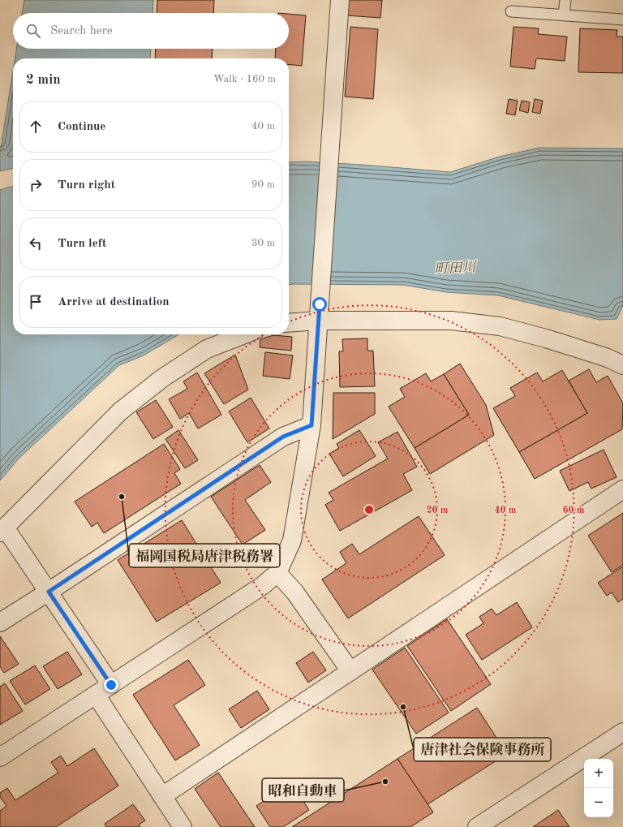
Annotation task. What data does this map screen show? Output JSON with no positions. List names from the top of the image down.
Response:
{
  "water": ["町田川"],
  "places": ["福岡国税局唐津税務署", "唐津社会保険事務所", "昭和自動車"],
  "page": {
    "search": "Search here",
    "heading": ["2 min", "Walk · 160 m"],
    "list": [
      ["Continue", "40 m"],
      ["Turn right", "90 m"],
      ["Turn left", "30 m"],
      "Arrive at destination"
    ],
    "map_buttons": ["+", "−"]
  },
  "rings": ["20 m", "40 m", "60 m"]
}
